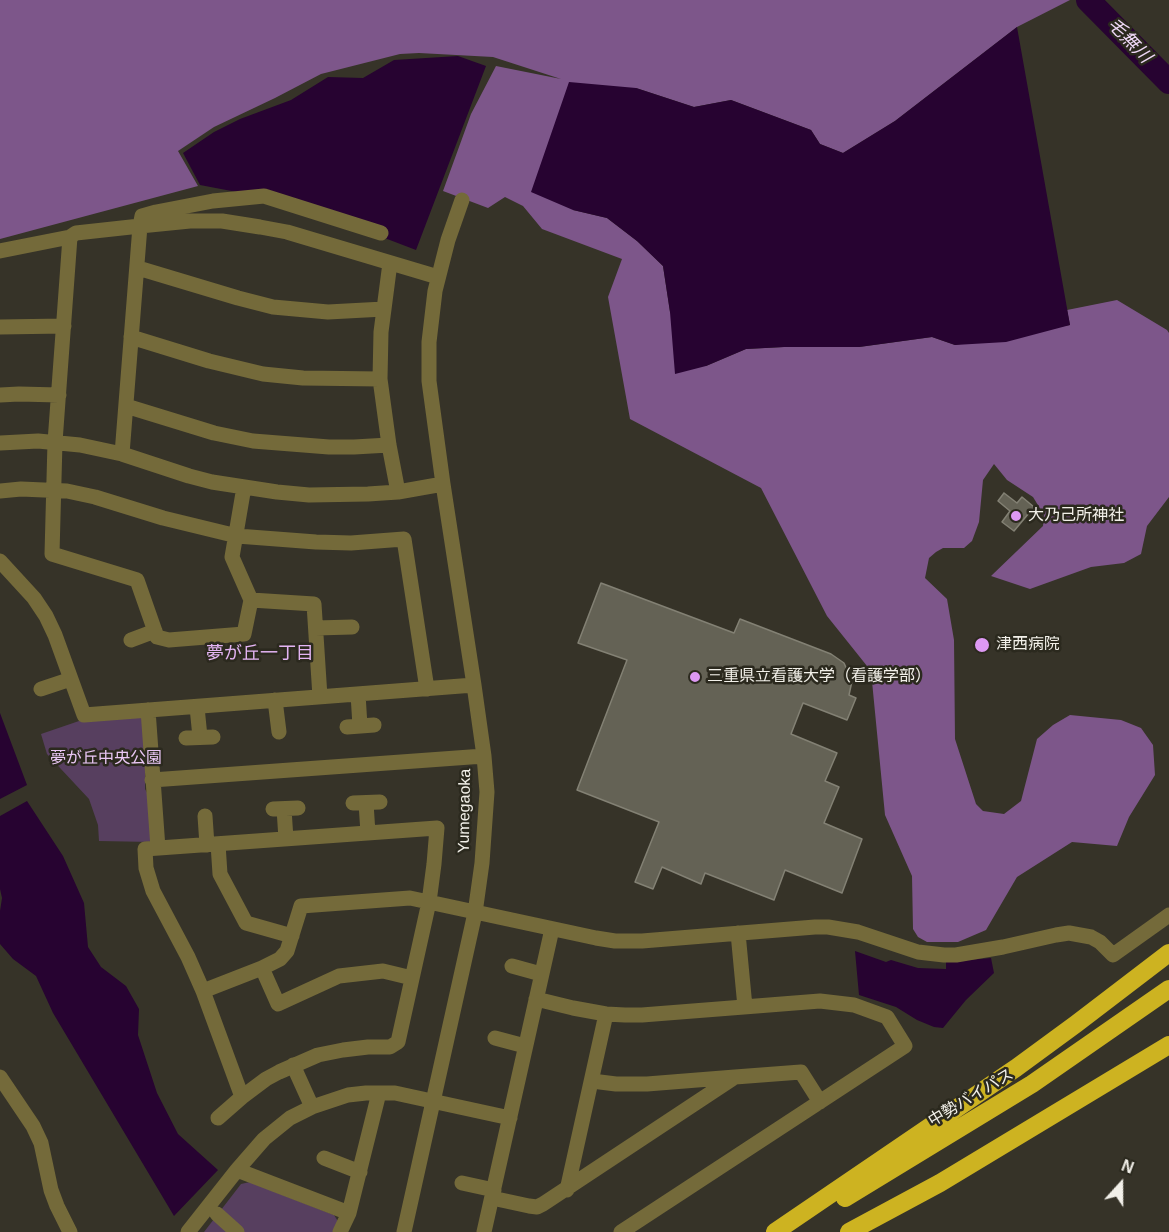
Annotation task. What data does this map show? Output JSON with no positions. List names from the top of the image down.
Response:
{
  "streets": {
    "highway": ["中勢バイパス"],
    "street": ["Yumegaoka"]
  },
  "districts": ["夢が丘一丁目"],
  "water": ["毛無川"],
  "parks": ["夢が丘中央公園"],
  "places": ["大乃己所神社", "津西病院", "三重県立看護大学（看護学部）"],
  "north": "top"
}
